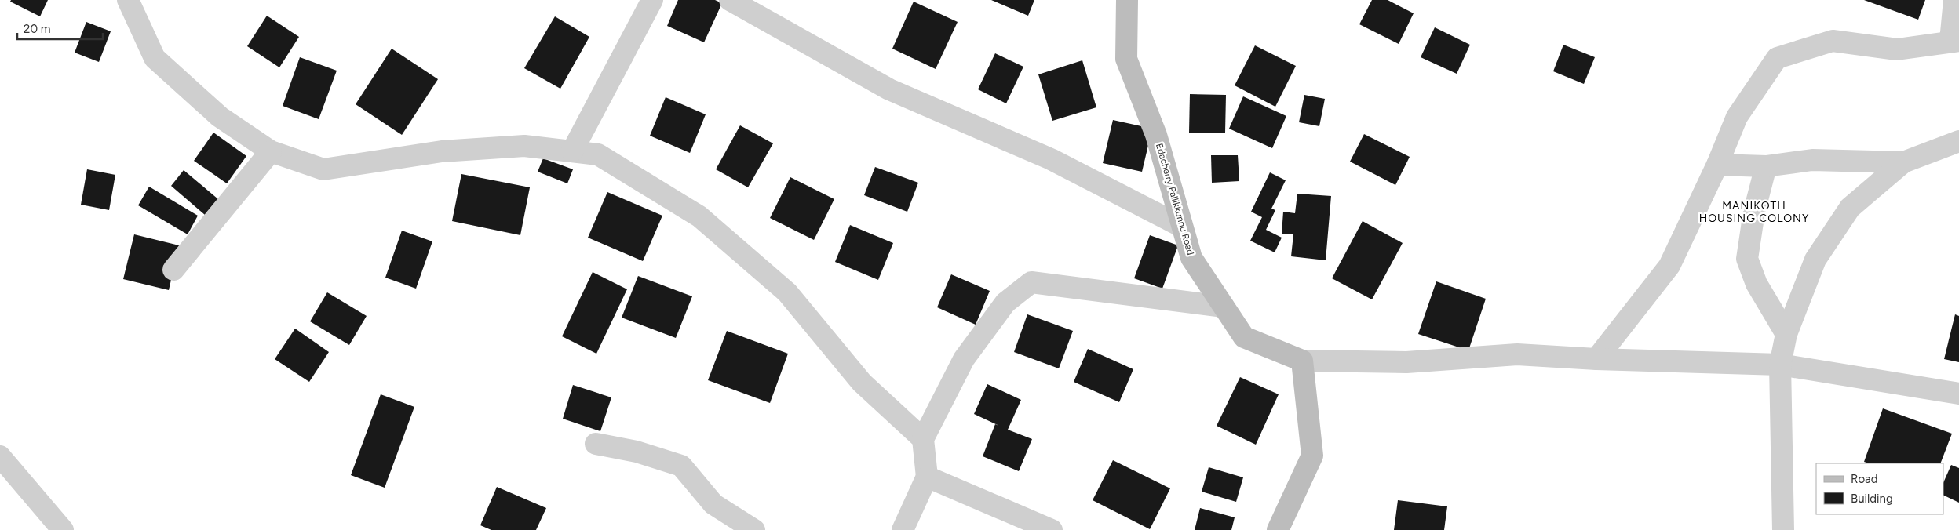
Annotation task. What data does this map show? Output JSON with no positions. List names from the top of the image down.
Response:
{
  "streets": {
    "main road": ["Edacherry Pallikkunnu Road"]
  },
  "districts": ["MANIKOTH HOUSING COLONY"],
  "legend": ["Road", "Building"],
  "scale_bar": "20 m"
}
